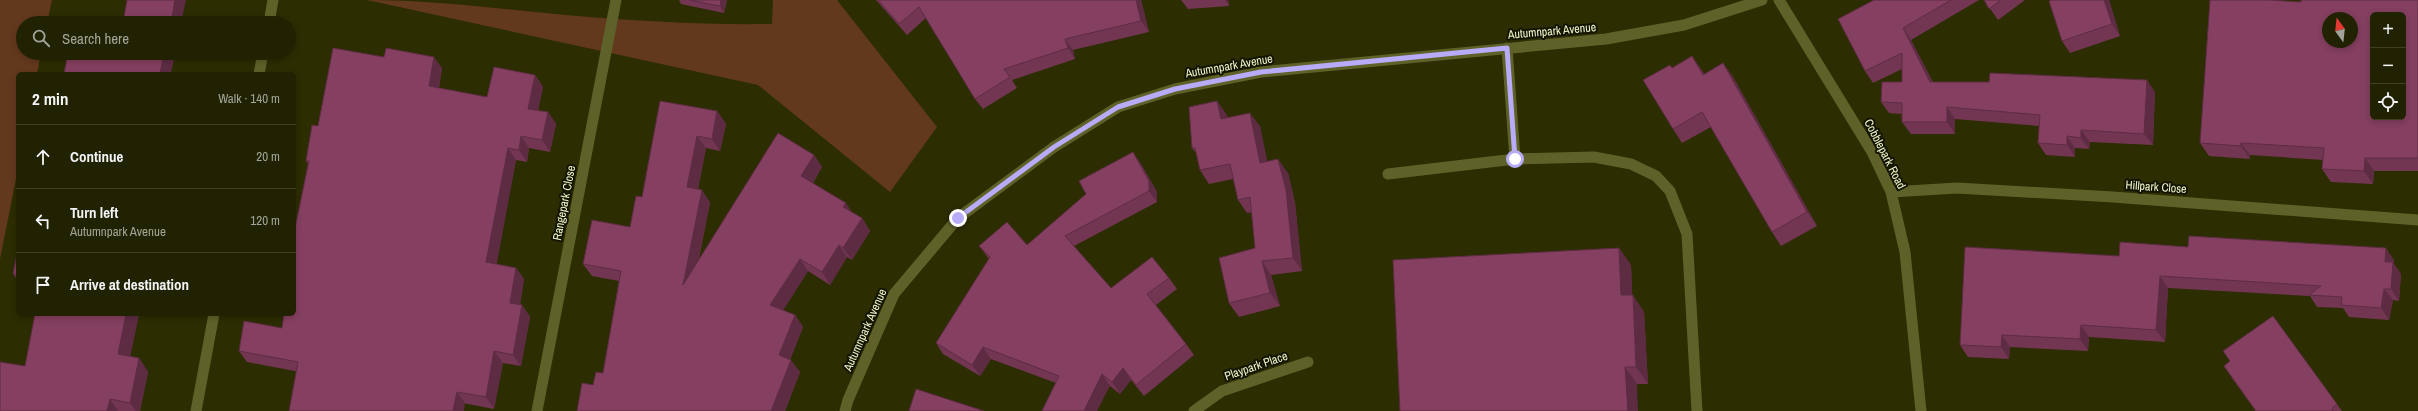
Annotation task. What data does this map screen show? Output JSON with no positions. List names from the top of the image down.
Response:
{
  "streets": {
    "street": [
      "Autumnpark Avenue",
      "Cobblepark Road",
      "Hillpark Close",
      "Rangepark Close",
      "Playpark Place"
    ]
  },
  "crossings": [
    ["Cobblepark Road", "Hillpark Close"]
  ],
  "north": "top",
  "page": {
    "map_buttons": ["+", "−"],
    "search": "Search here",
    "heading": ["2 min", "Walk · 140 m"],
    "list": [
      ["Continue", "20 m"],
      ["Turn left", "Autumnpark Avenue", "120 m"],
      "Arrive at destination"
    ]
  }
}
